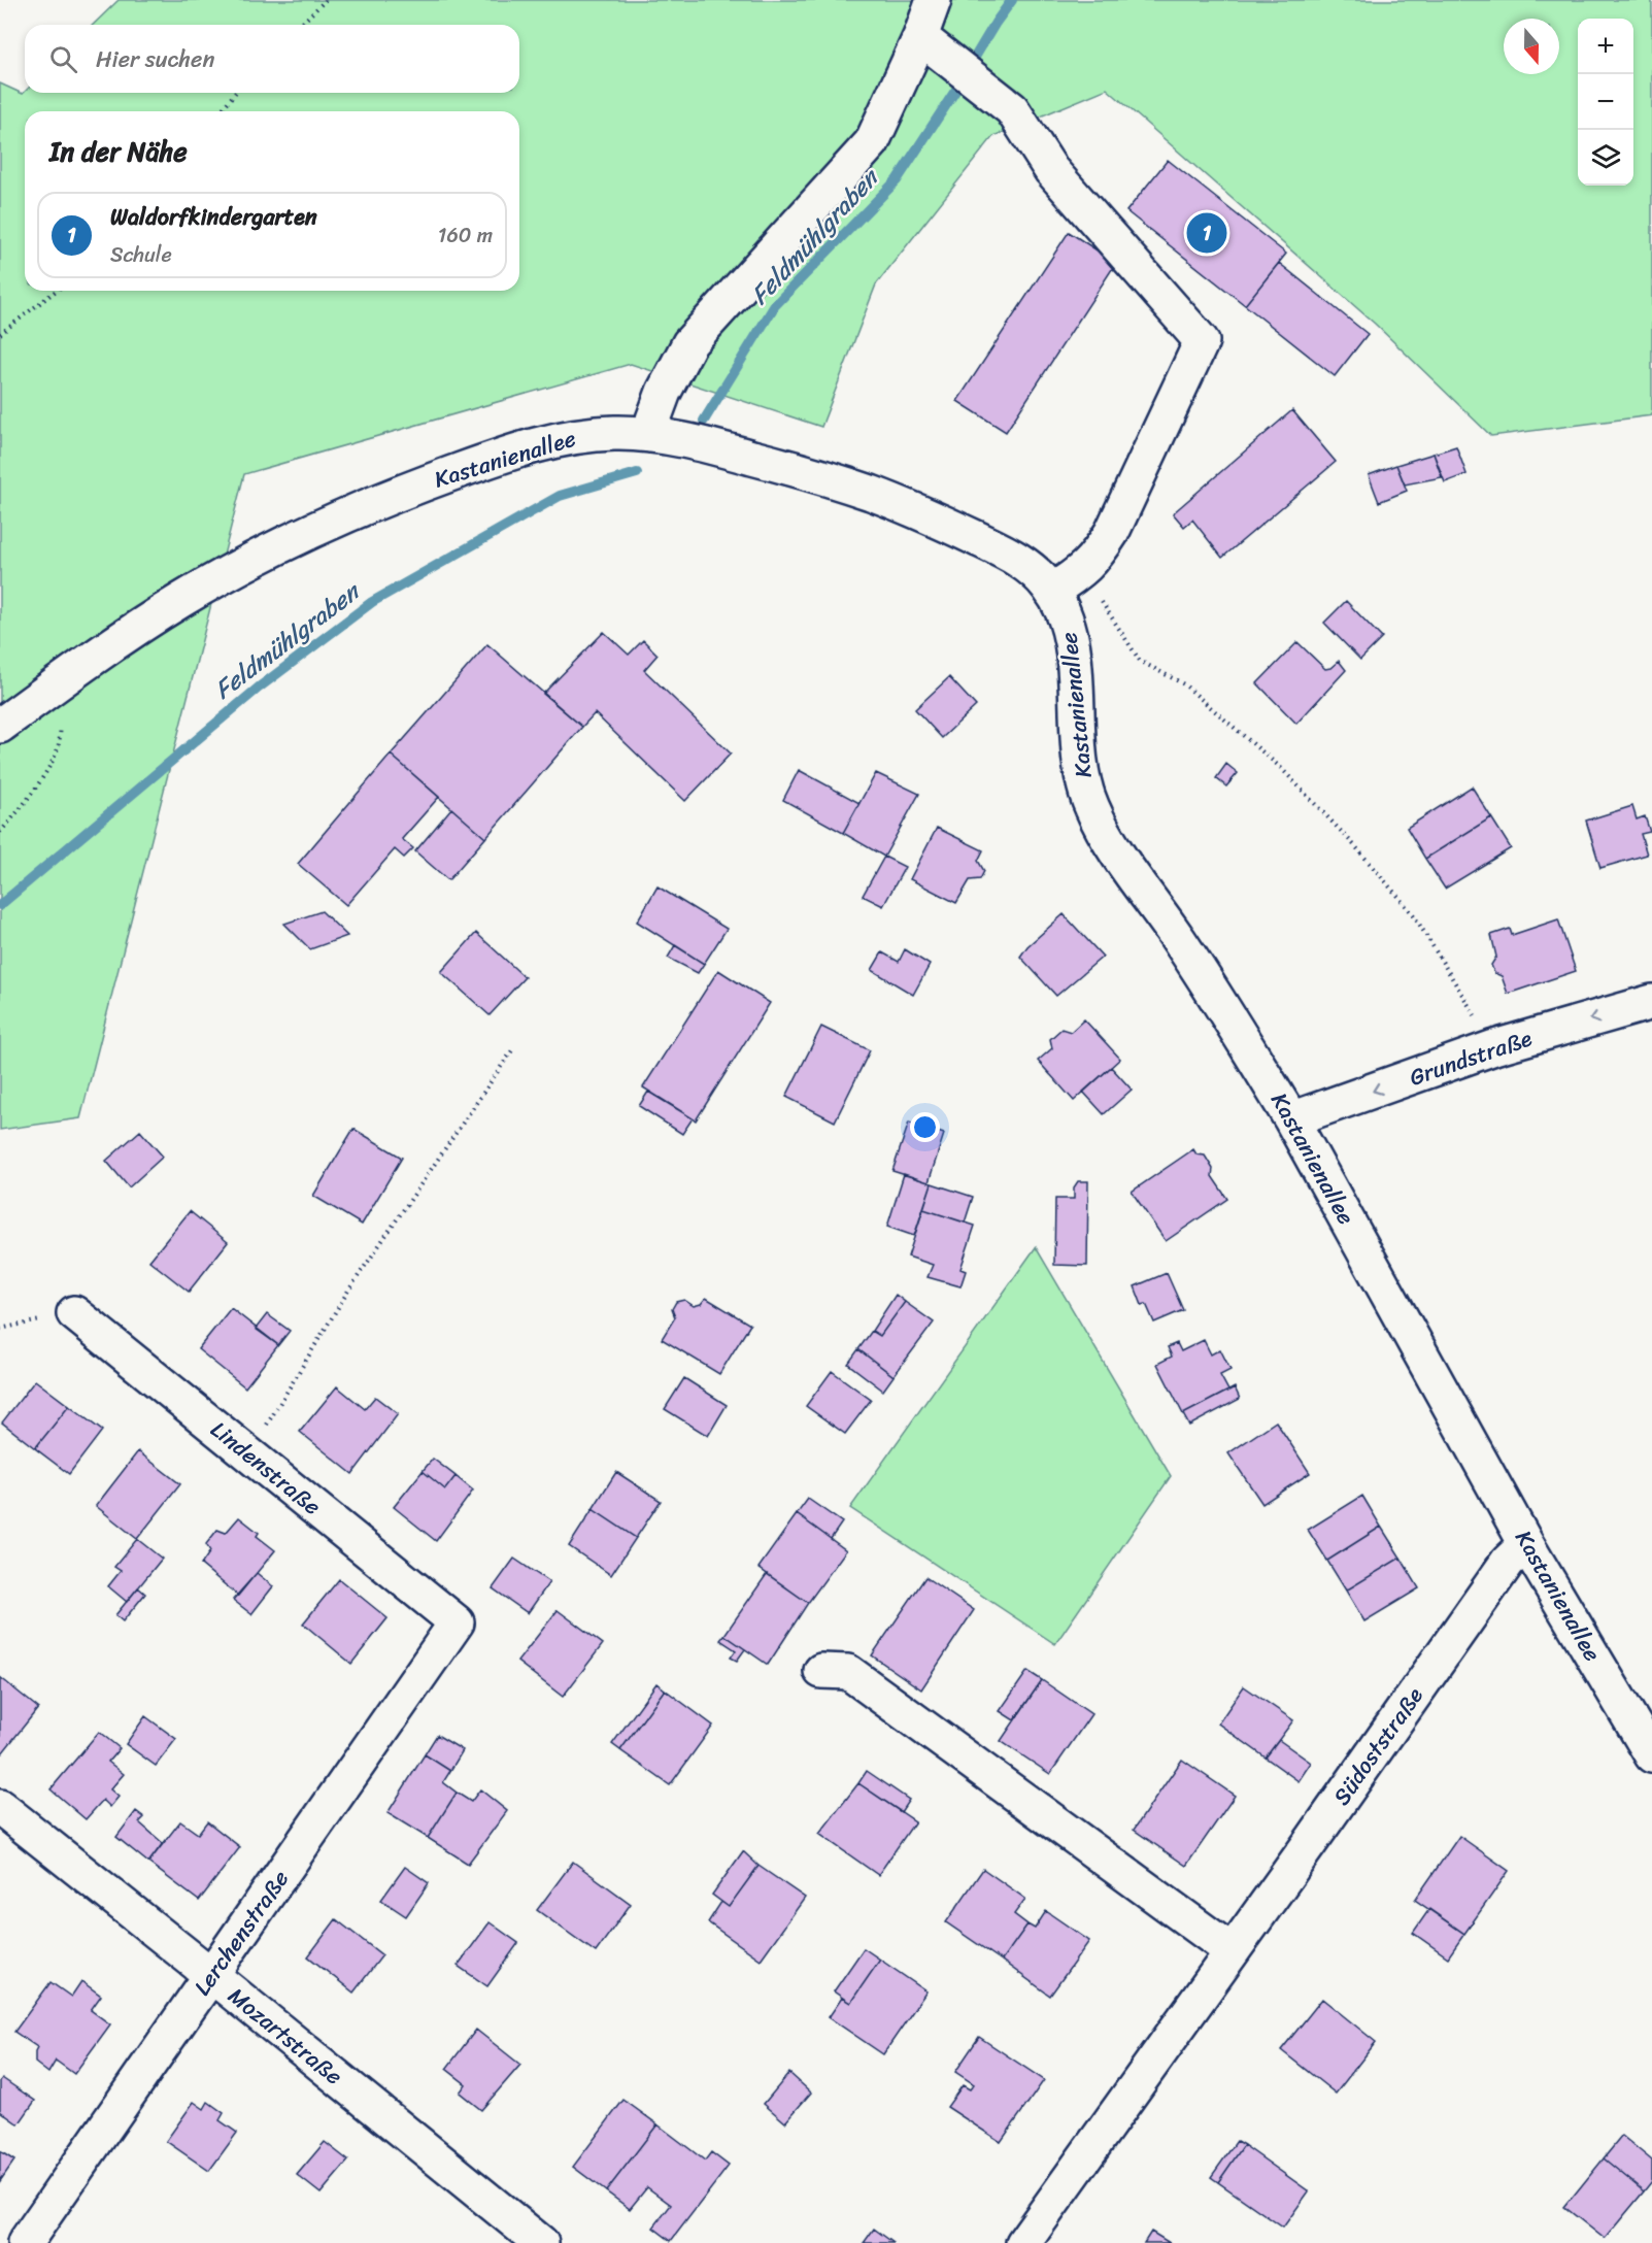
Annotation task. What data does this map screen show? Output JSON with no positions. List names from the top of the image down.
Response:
{
  "streets": {
    "street": [
      "Kastanienallee",
      "Grundstraße",
      "Lindenstraße",
      "Südoststraße",
      "Lerchenstraße",
      "Mozartstraße"
    ]
  },
  "crossings": [
    ["Kastanienallee", "Grundstraße"],
    ["Kastanienallee", "Südoststraße"],
    ["Lindenstraße", "Lerchenstraße"],
    ["Lerchenstraße", "Mozartstraße"]
  ],
  "one_way": ["Grundstraße"],
  "water": ["Feldmühlgraben"],
  "north": "bottom",
  "page": {
    "map_buttons": ["+", "−"],
    "search": "Hier suchen",
    "heading": "In der Nähe",
    "list": [
      {
        "mark": "1",
        "name": "Waldorfkindergarten",
        "note": "Schule",
        "value": "160 m"
      }
    ],
    "pins": "1"
  }
}
